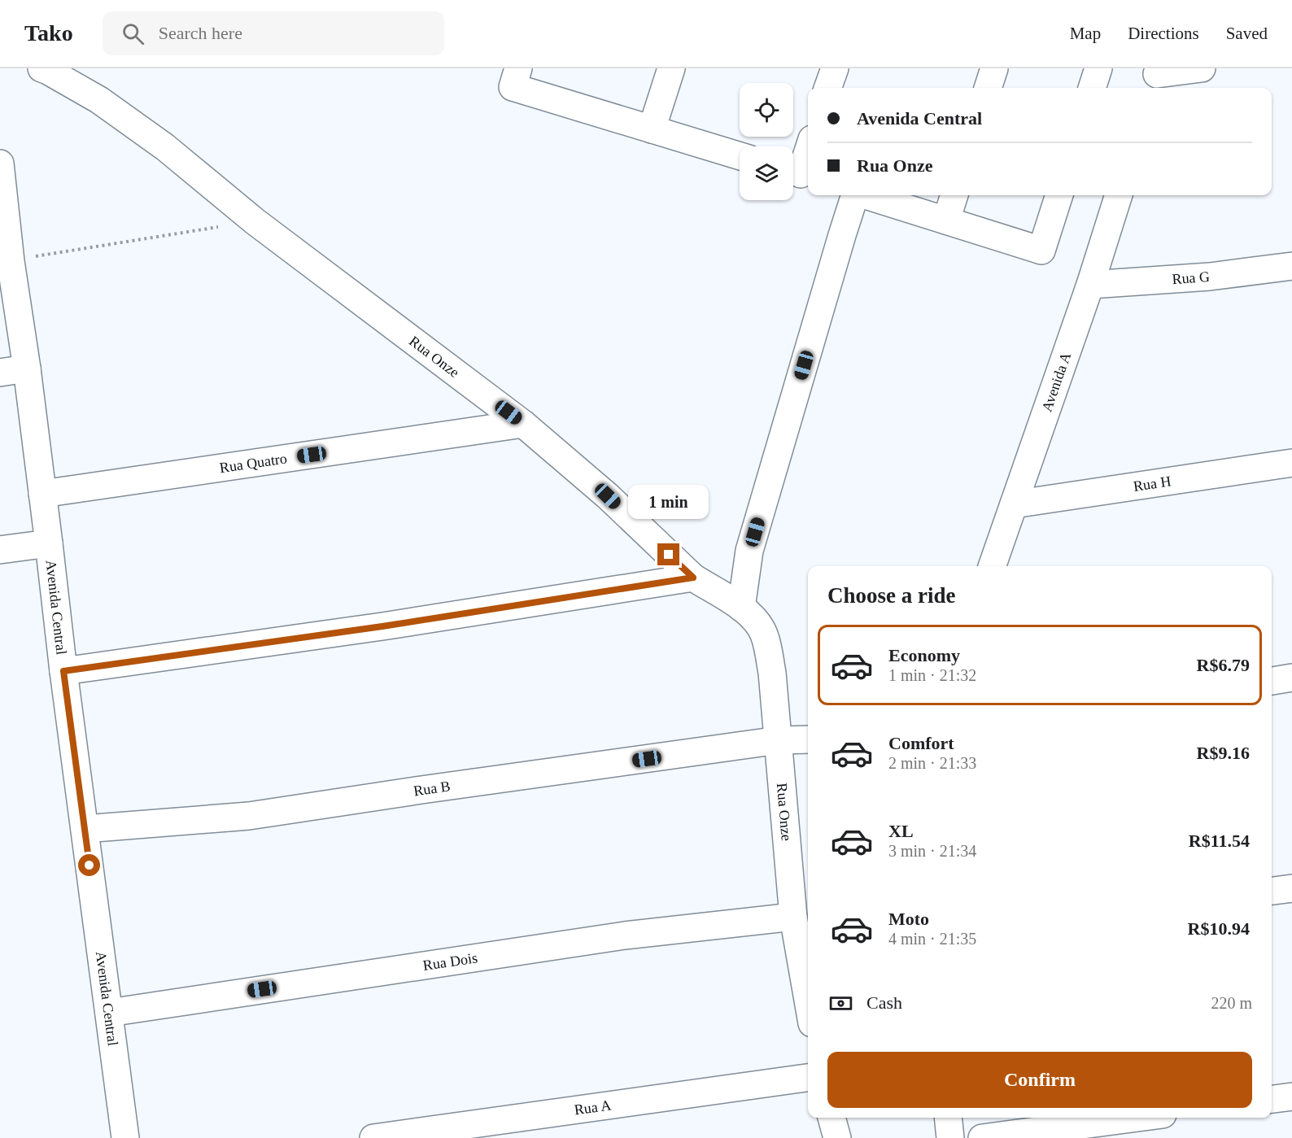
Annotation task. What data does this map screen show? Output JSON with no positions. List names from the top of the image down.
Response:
{
  "streets": {
    "street": [
      "Rua G",
      "Rua Onze",
      "Avenida A",
      "Rua Quatro",
      "Rua H",
      "Avenida Central",
      "Rua B",
      "Rua Dois",
      "Rua A"
    ]
  },
  "crossings": [
    ["Rua G", "Avenida A"],
    ["Rua Onze", "Rua Quatro"],
    ["Rua Onze", "Rua B"],
    ["Rua Onze", "Rua Dois"],
    ["Avenida A", "Rua H"],
    ["Rua Quatro", "Avenida Central"],
    ["Avenida Central", "Rua B"],
    ["Avenida Central", "Rua Dois"]
  ],
  "page": {
    "header": "Tako",
    "search": "Search here",
    "nav": ["Map", "Directions", "Saved"],
    "banner": ["Avenida Central", "Rua Onze"],
    "bubble": "1 min",
    "heading": "Choose a ride",
    "list": [
      {
        "name": "Economy",
        "note": "1 min · 21:32",
        "value": "R$6.79"
      },
      {
        "name": "Comfort",
        "note": "2 min · 21:33",
        "value": "R$9.16"
      },
      {
        "name": "XL",
        "note": "3 min · 21:34",
        "value": "R$11.54"
      },
      {
        "name": "Moto",
        "note": "4 min · 21:35",
        "value": "R$10.94"
      }
    ],
    "pay": ["Cash", "220 m"],
    "buttons": "Confirm"
  }
}
